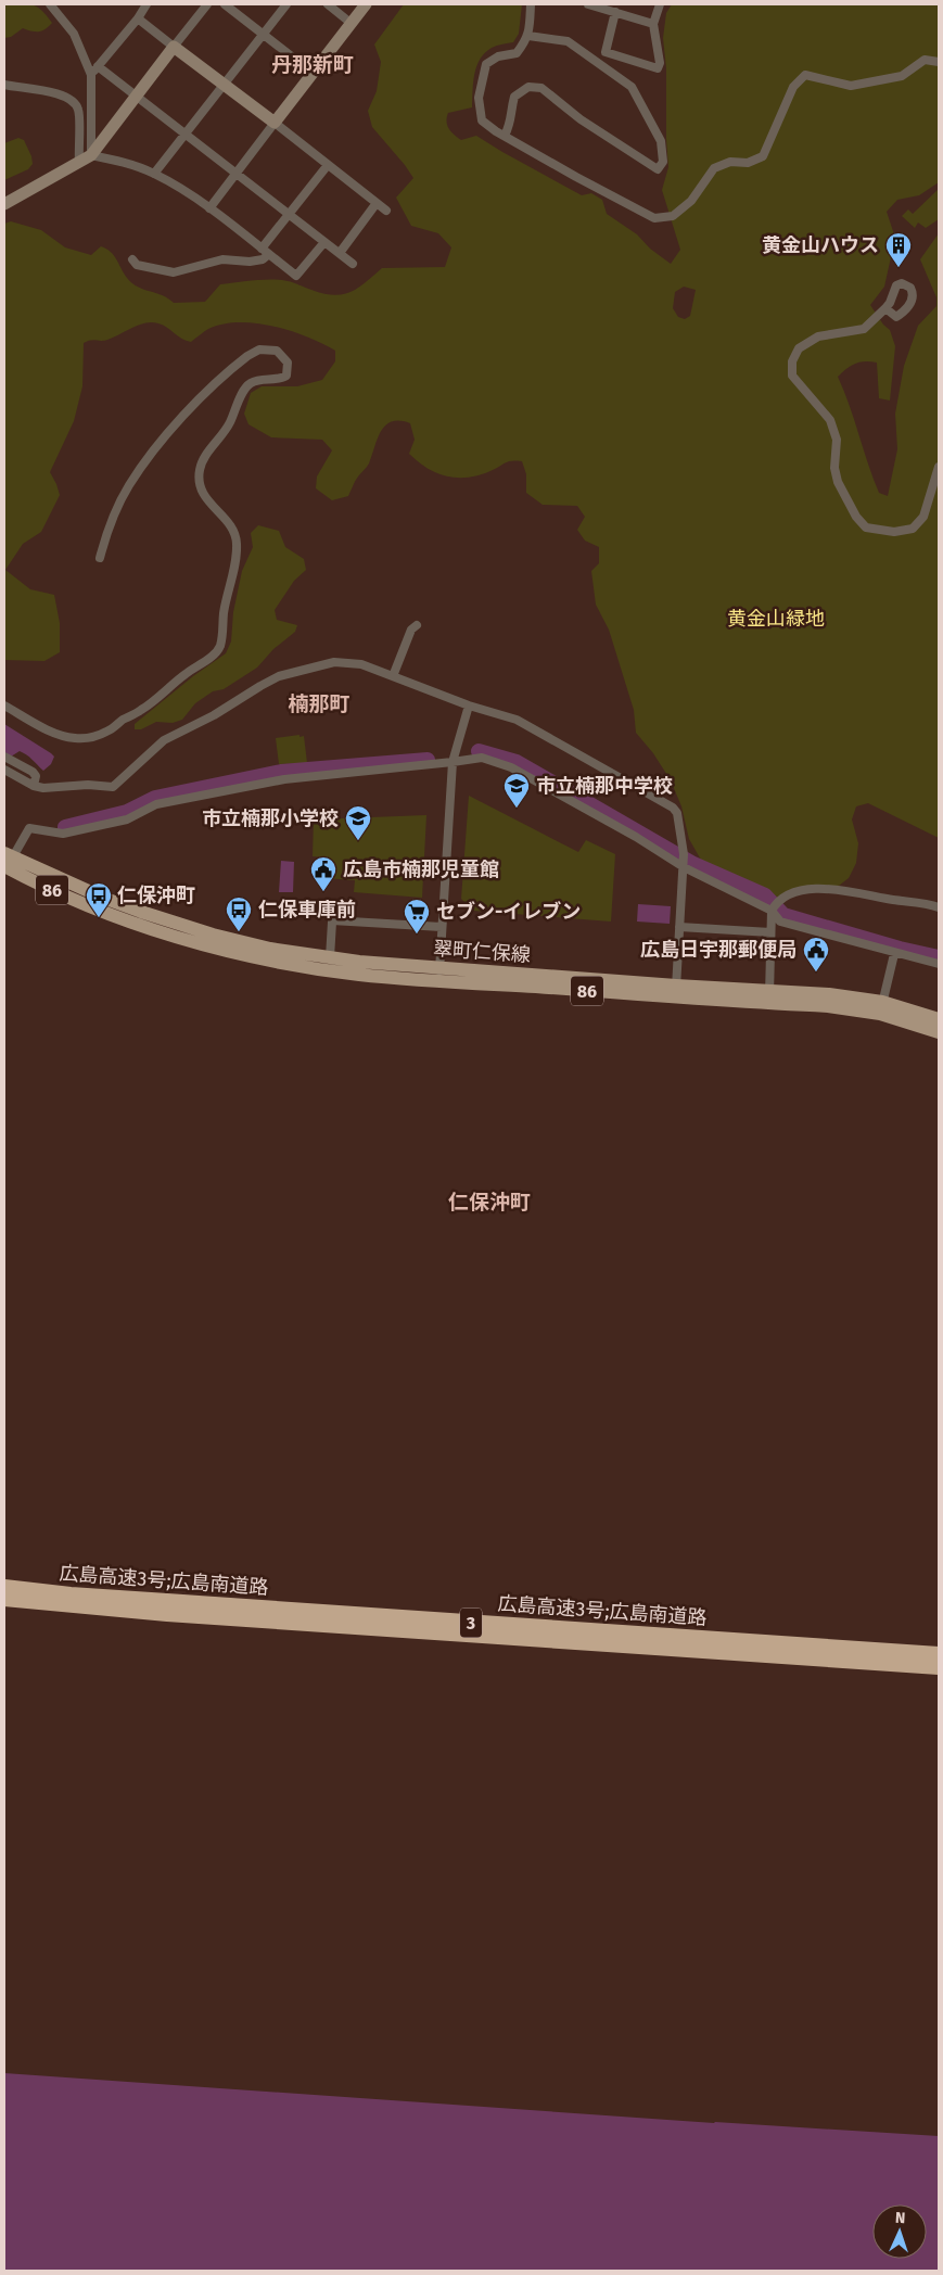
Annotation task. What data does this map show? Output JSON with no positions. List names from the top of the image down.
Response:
{
  "streets": {
    "highway": ["広島高速3号;広島南道路", "3"],
    "main road": ["86", "翠町仁保線"]
  },
  "districts": ["丹那新町", "楠那町", "仁保沖町"],
  "parks": ["黄金山緑地"],
  "places": {
    "building": ["黄金山ハウス"],
    "school or university": ["市立楠那中学校", "市立楠那小学校"],
    "public building": ["広島市楠那児童館", "広島日宇那郵便局"],
    "bus stop": ["仁保沖町", "仁保車庫前"],
    "supermarket": ["セブン-イレブン"]
  },
  "north": "top"
}
